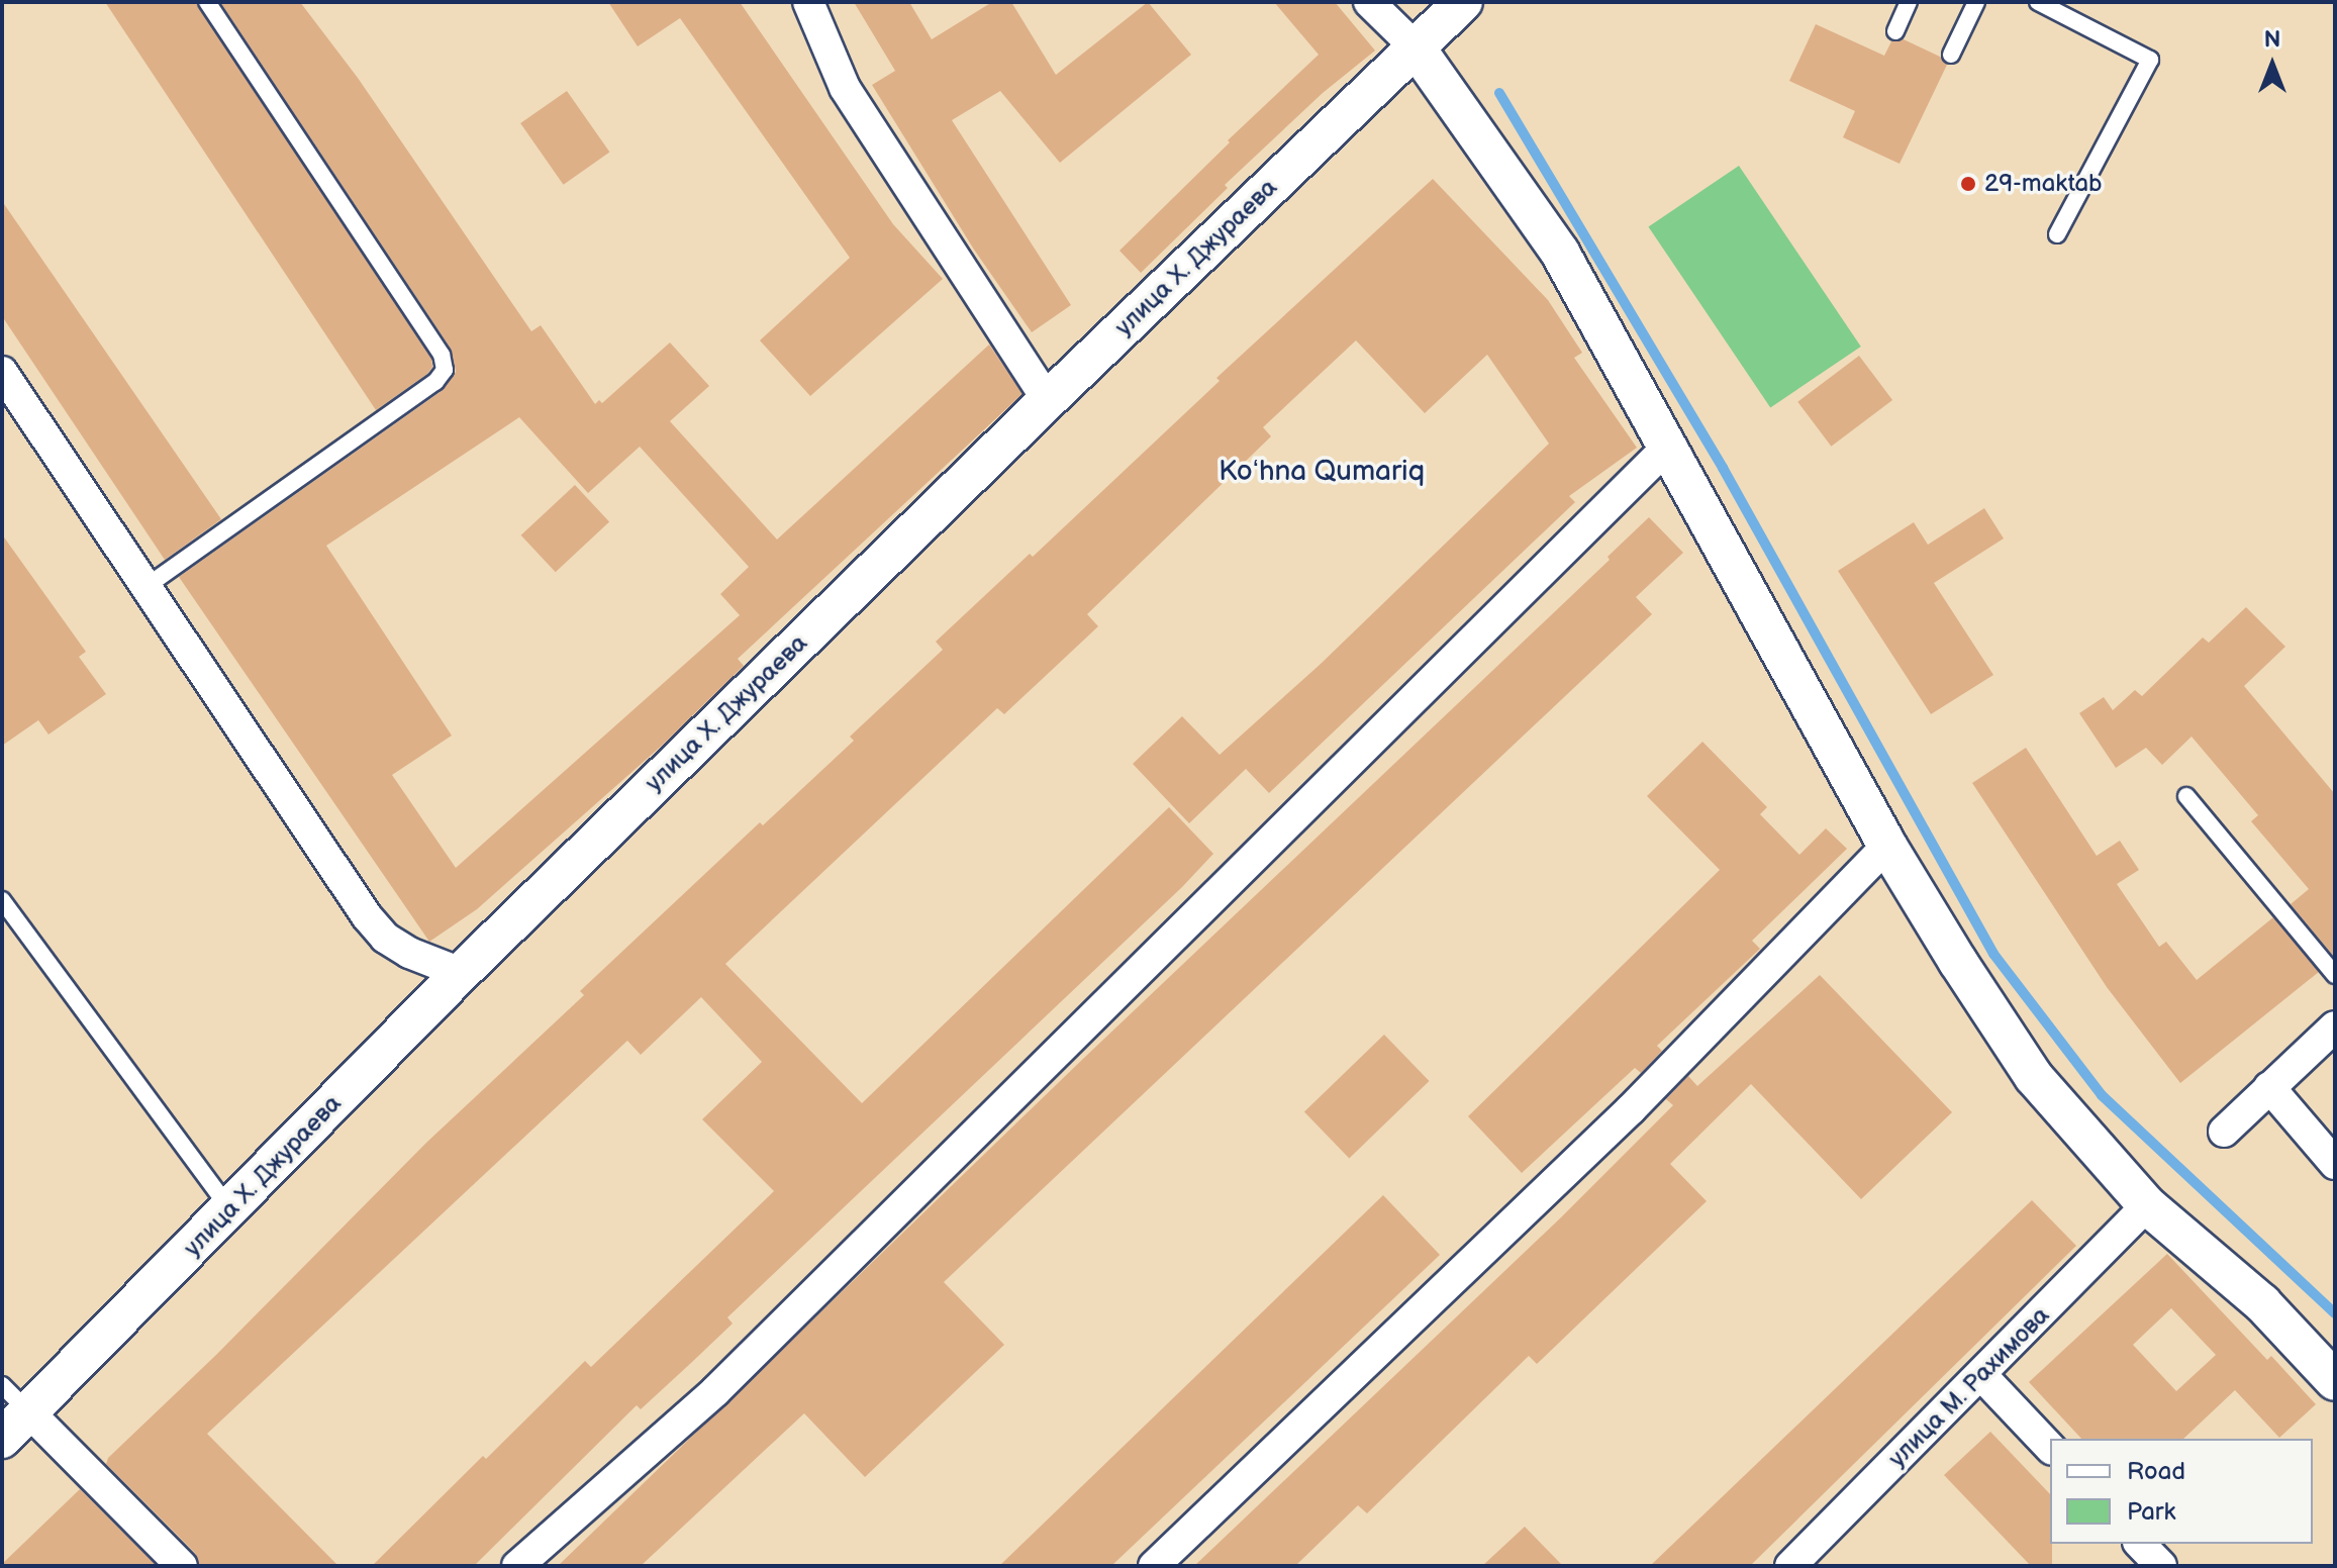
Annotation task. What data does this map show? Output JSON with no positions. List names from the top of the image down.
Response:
{
  "streets": {
    "street": ["улица Х. Джураева", "улица М. Рахимова"]
  },
  "districts": ["Koʻhna Qumariq"],
  "places": ["29-maktab"],
  "legend": ["Road", "Park"],
  "north": "top"
}
